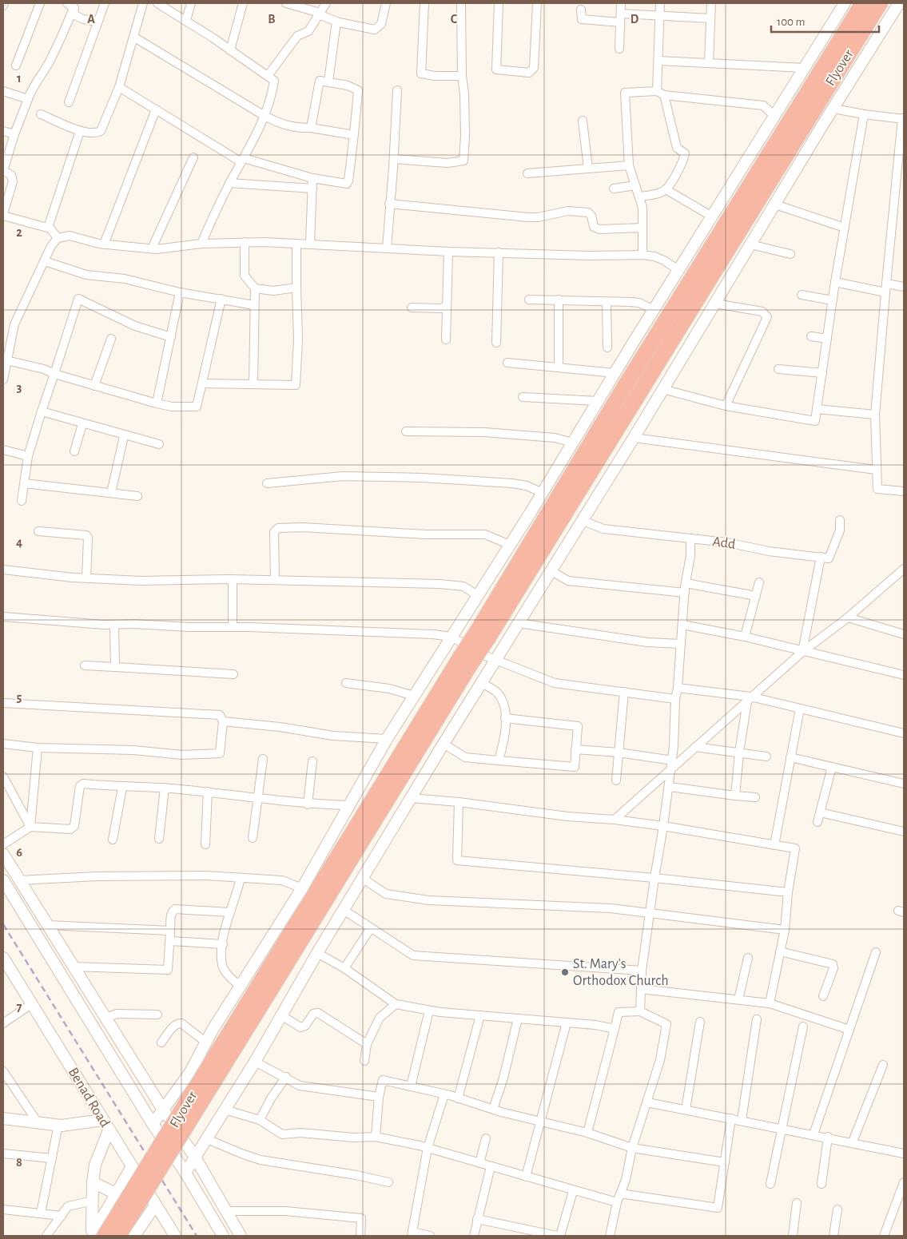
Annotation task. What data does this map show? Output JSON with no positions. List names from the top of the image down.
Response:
{
  "streets": {
    "highway": ["Flyover"],
    "main road": ["Benad Road"],
    "street": ["Add"]
  },
  "places": ["St. Mary's Orthodox Church"],
  "scale_bar": "100 m",
  "grid": {
    "columns": [
      "A",
      "B",
      "C",
      "D"
    ],
    "rows": [
      "1",
      "2",
      "3",
      "4",
      "5",
      "6",
      "7",
      "8"
    ]
  }
}
